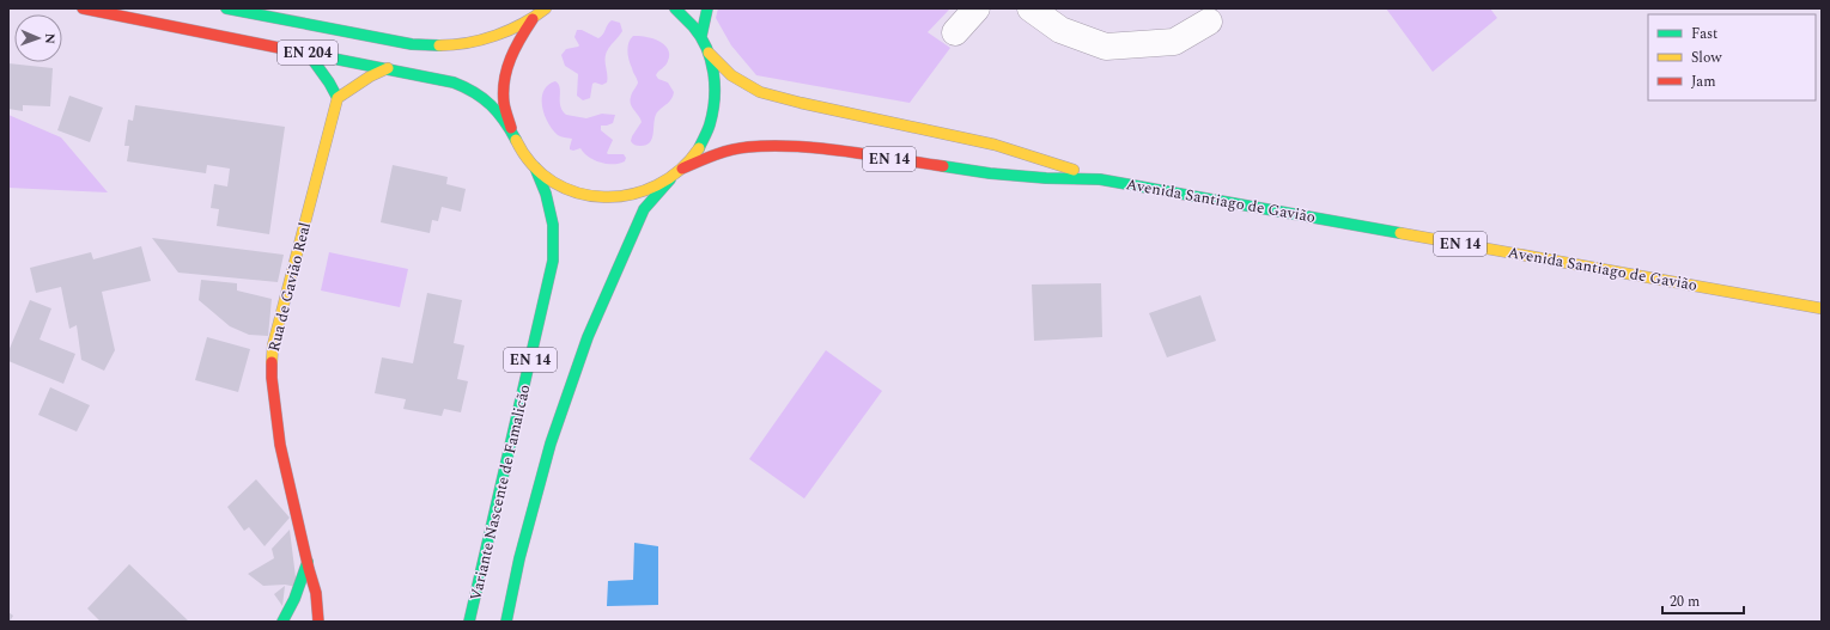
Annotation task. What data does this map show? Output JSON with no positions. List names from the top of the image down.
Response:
{
  "streets": {
    "main road": [
      "EN 204",
      "EN 14",
      "Avenida Santiago de Gavião",
      "Rua de Gavião Real",
      "Variante Nascente de Famalicão"
    ]
  },
  "crossings": [
    ["EN 204", "EN 14"],
    ["EN 14", "Avenida Santiago de Gavião"],
    ["EN 14", "Variante Nascente de Famalicão"]
  ],
  "legend": ["Fast", "Slow", "Jam"],
  "scale_bar": "20 m",
  "north": "right"
}
